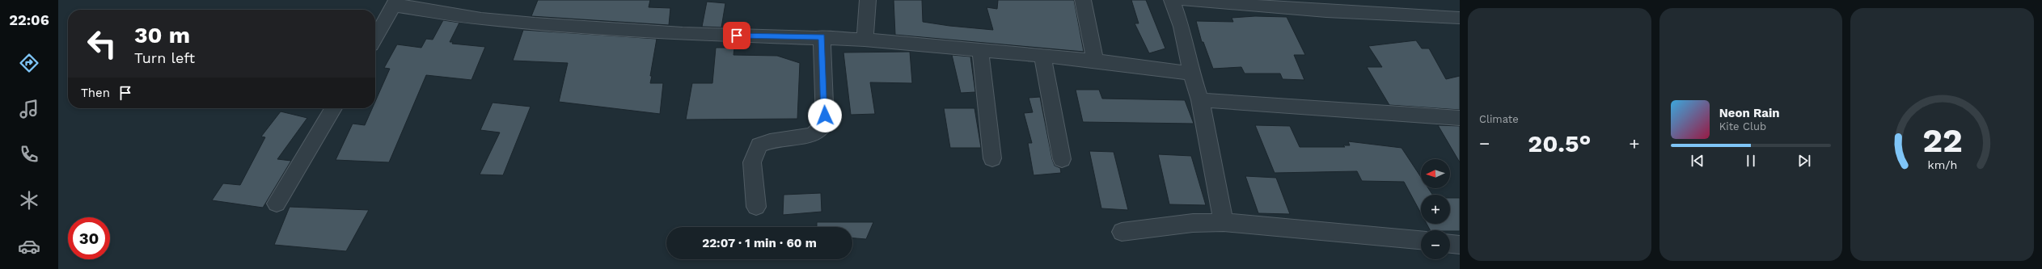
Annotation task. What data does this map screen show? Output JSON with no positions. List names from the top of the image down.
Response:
{
  "north": "left",
  "page": {
    "tabs": "22:06",
    "tile": "Climate",
    "turn": ["30 m", "Turn left"],
    "then": "Then",
    "song": ["Neon Rain", "Kite Club"],
    "heat": ["−", "20.5°", "+"],
    "map_buttons": ["+", "−"],
    "limit": "30",
    "trip": "22:07 · 1 min · 60 m",
    "gauge": ["22", "km/h"]
  }
}
